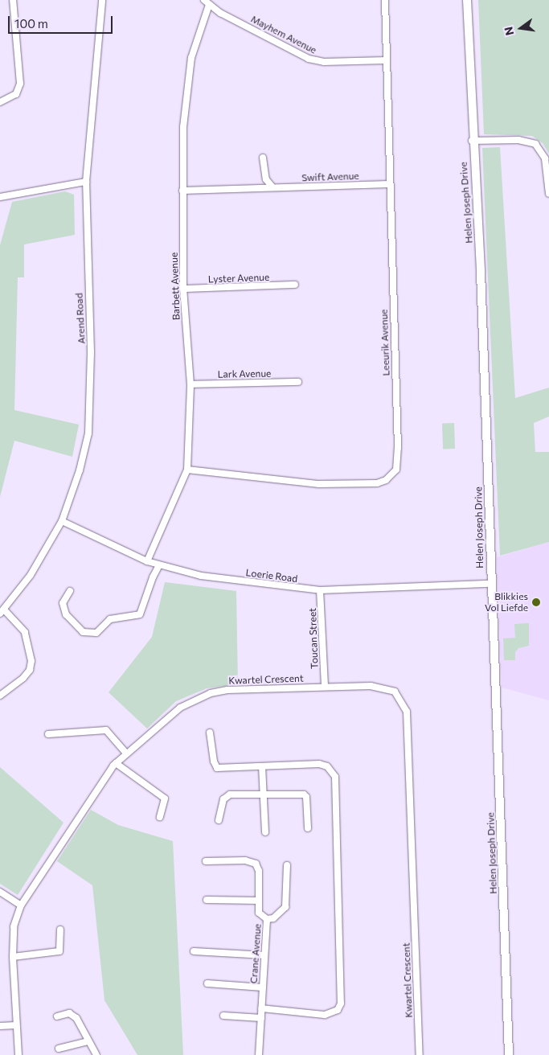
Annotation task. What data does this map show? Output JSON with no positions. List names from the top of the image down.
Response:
{
  "streets": {
    "street": [
      "Mayhem Avenue",
      "Swift Avenue",
      "Helen Joseph Drive",
      "Lyster Avenue",
      "Barbett Avenue",
      "Arend Road",
      "Leeurik Avenue",
      "Lark Avenue",
      "Loerie Road",
      "Toucan Street",
      "Kwartel Crescent",
      "Crane Avenue"
    ]
  },
  "crossings": [
    ["Mayhem Avenue", "Barbett Avenue"],
    ["Mayhem Avenue", "Leeurik Avenue"],
    ["Swift Avenue", "Barbett Avenue"],
    ["Swift Avenue", "Leeurik Avenue"],
    ["Helen Joseph Drive", "Loerie Road"],
    ["Lyster Avenue", "Barbett Avenue"],
    ["Barbett Avenue", "Leeurik Avenue"],
    ["Barbett Avenue", "Lark Avenue"],
    ["Barbett Avenue", "Loerie Road"],
    ["Arend Road", "Loerie Road"],
    ["Loerie Road", "Toucan Street"],
    ["Toucan Street", "Kwartel Crescent"]
  ],
  "places": ["Blikkies Vol Liefde"],
  "scale_bar": "100 m",
  "north": "left"
}
